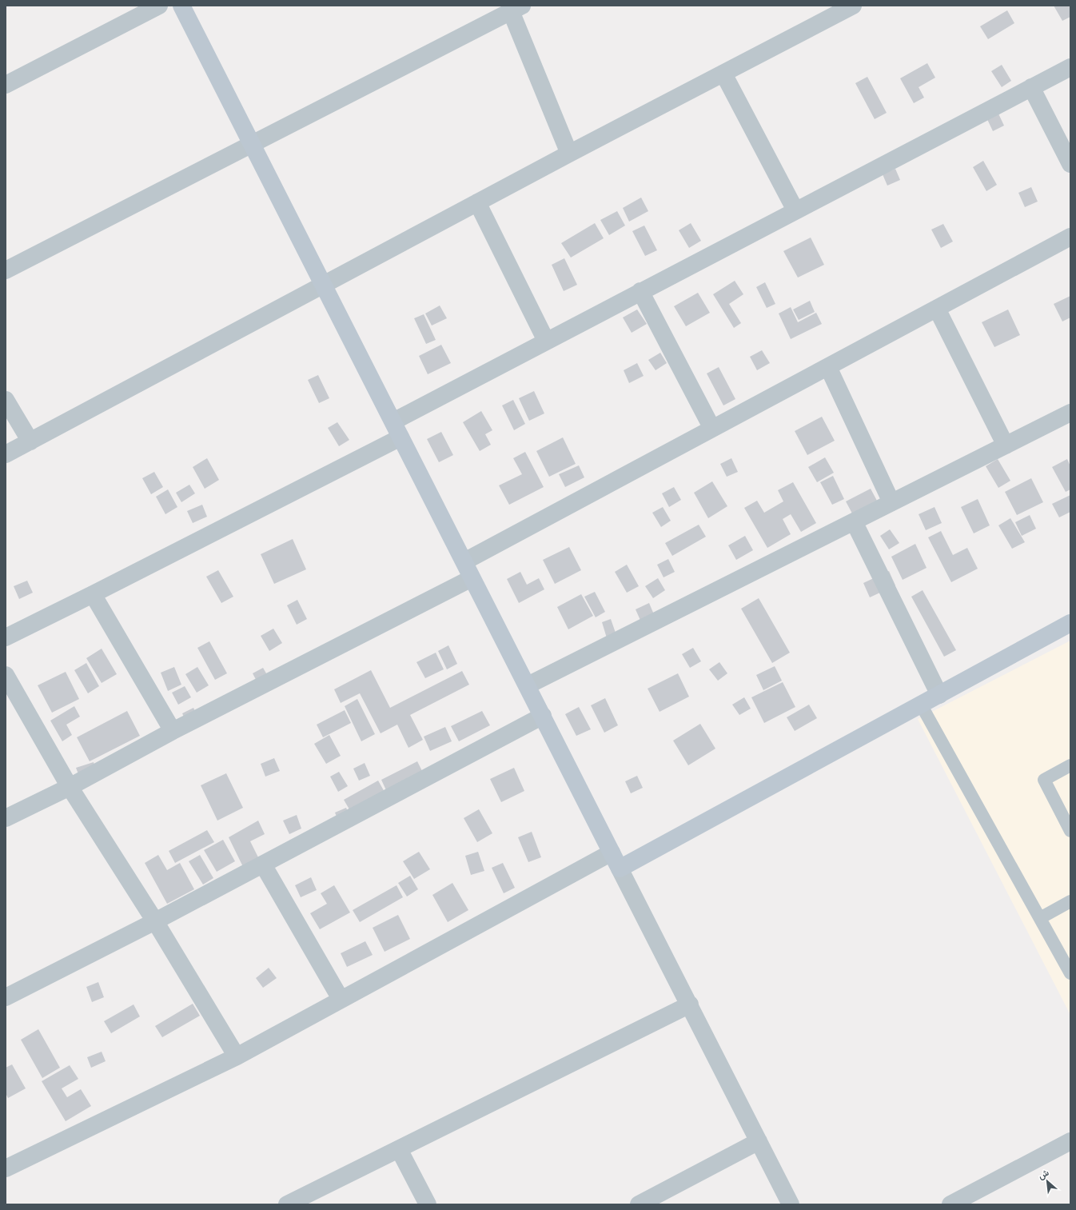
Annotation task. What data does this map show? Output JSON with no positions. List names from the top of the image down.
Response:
{
  "north": "top left"
}
